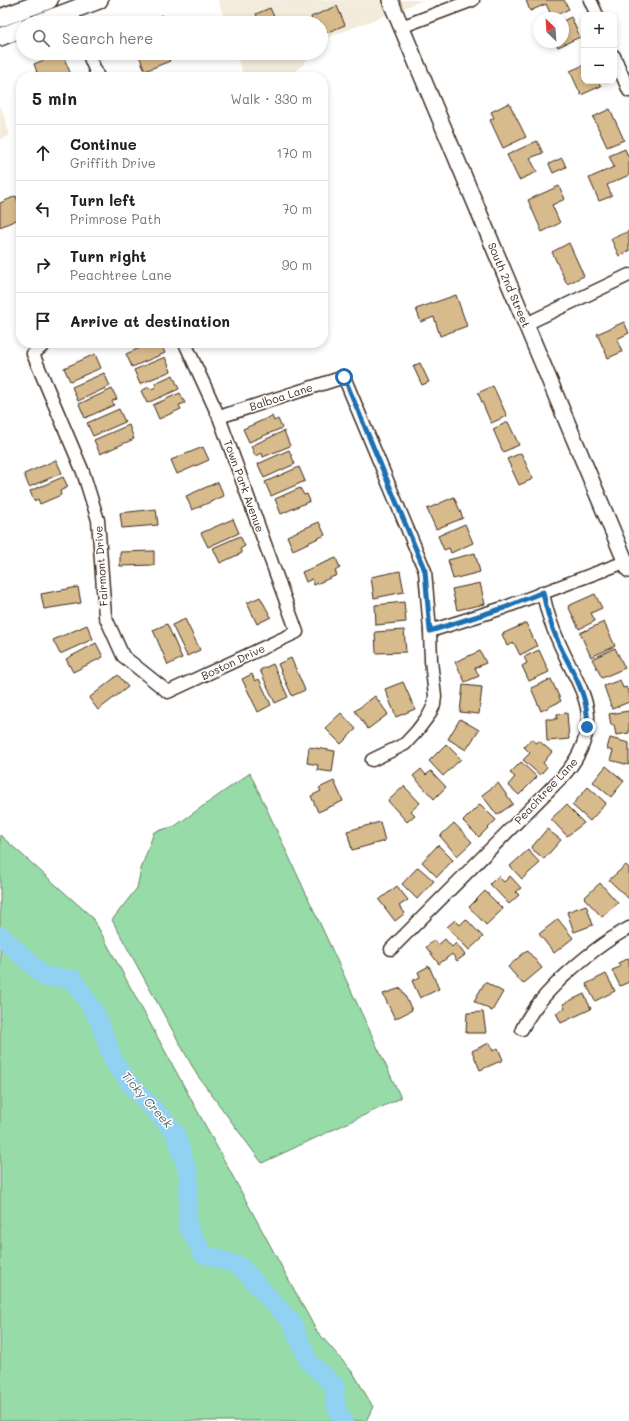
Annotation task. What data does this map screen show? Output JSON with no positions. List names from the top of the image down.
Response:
{
  "streets": {
    "main road": ["South 2nd Street"],
    "street": [
      "Balboa Lane",
      "Town Park Avenue",
      "Fairmont Drive",
      "Boston Drive",
      "Peachtree Lane"
    ]
  },
  "crossings": [
    ["Balboa Lane", "Town Park Avenue"],
    ["Town Park Avenue", "Boston Drive"],
    ["Fairmont Drive", "Boston Drive"]
  ],
  "water": ["Ticky Creek"],
  "north": "top left",
  "page": {
    "map_buttons": ["+", "−"],
    "search": "Search here",
    "heading": ["5 min", "Walk · 330 m"],
    "list": [
      ["Continue", "Griffith Drive", "170 m"],
      ["Turn left", "Primrose Path", "70 m"],
      ["Turn right", "Peachtree Lane", "90 m"],
      "Arrive at destination"
    ]
  }
}
